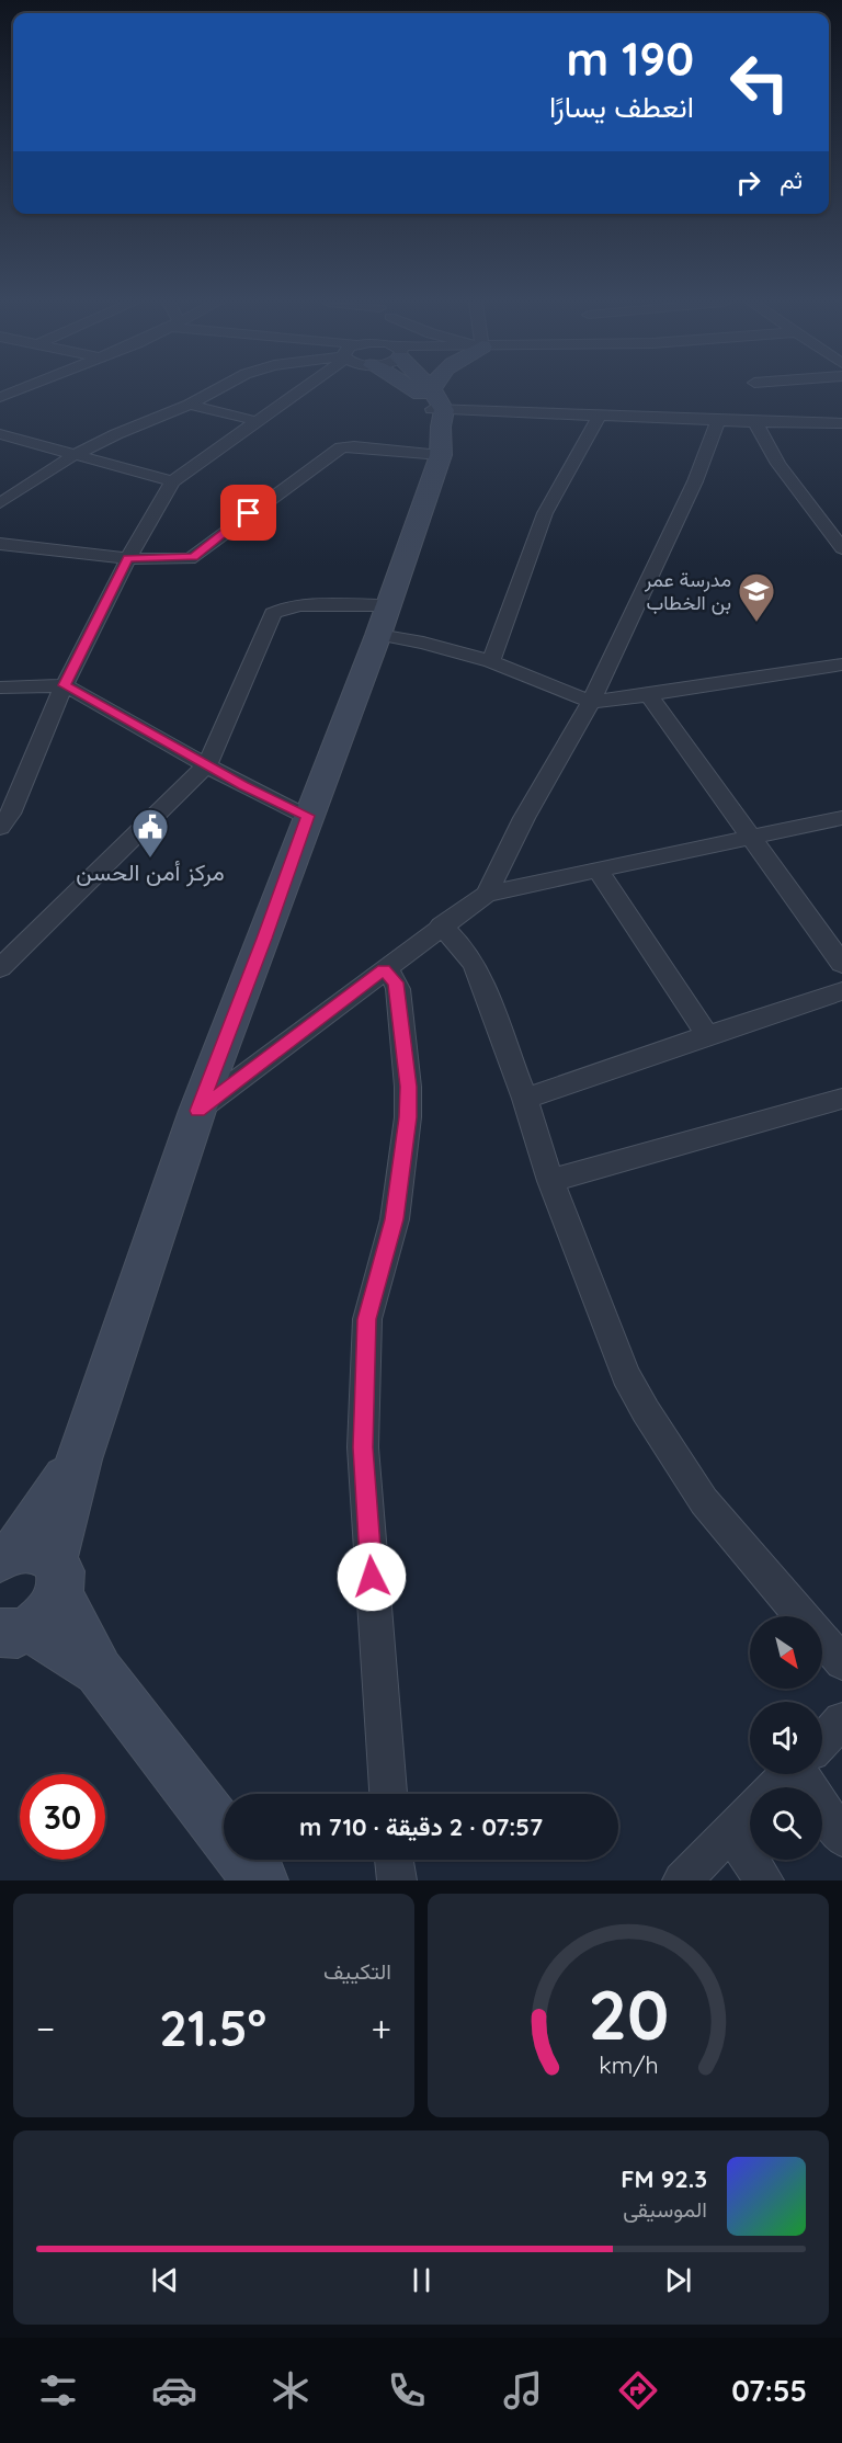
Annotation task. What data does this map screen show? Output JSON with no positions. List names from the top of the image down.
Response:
{
  "places": {
    "school or university": ["مدرسة عمر بن الخطاب"],
    "public building": ["مركز أمن الحسن"]
  },
  "north": "bottom right",
  "page": {
    "turn": ["190 m", "انعطف يسارًا"],
    "then": "ثم",
    "limit": "30",
    "trip": "07:57 · 2 دقيقة · 710 m",
    "tile": "التكييف",
    "heat": ["−", "21.5°", "+"],
    "song": ["92.3 FM", "الموسيقى"],
    "tabs": "07:55",
    "gauge": ["20", "km/h"]
  }
}
